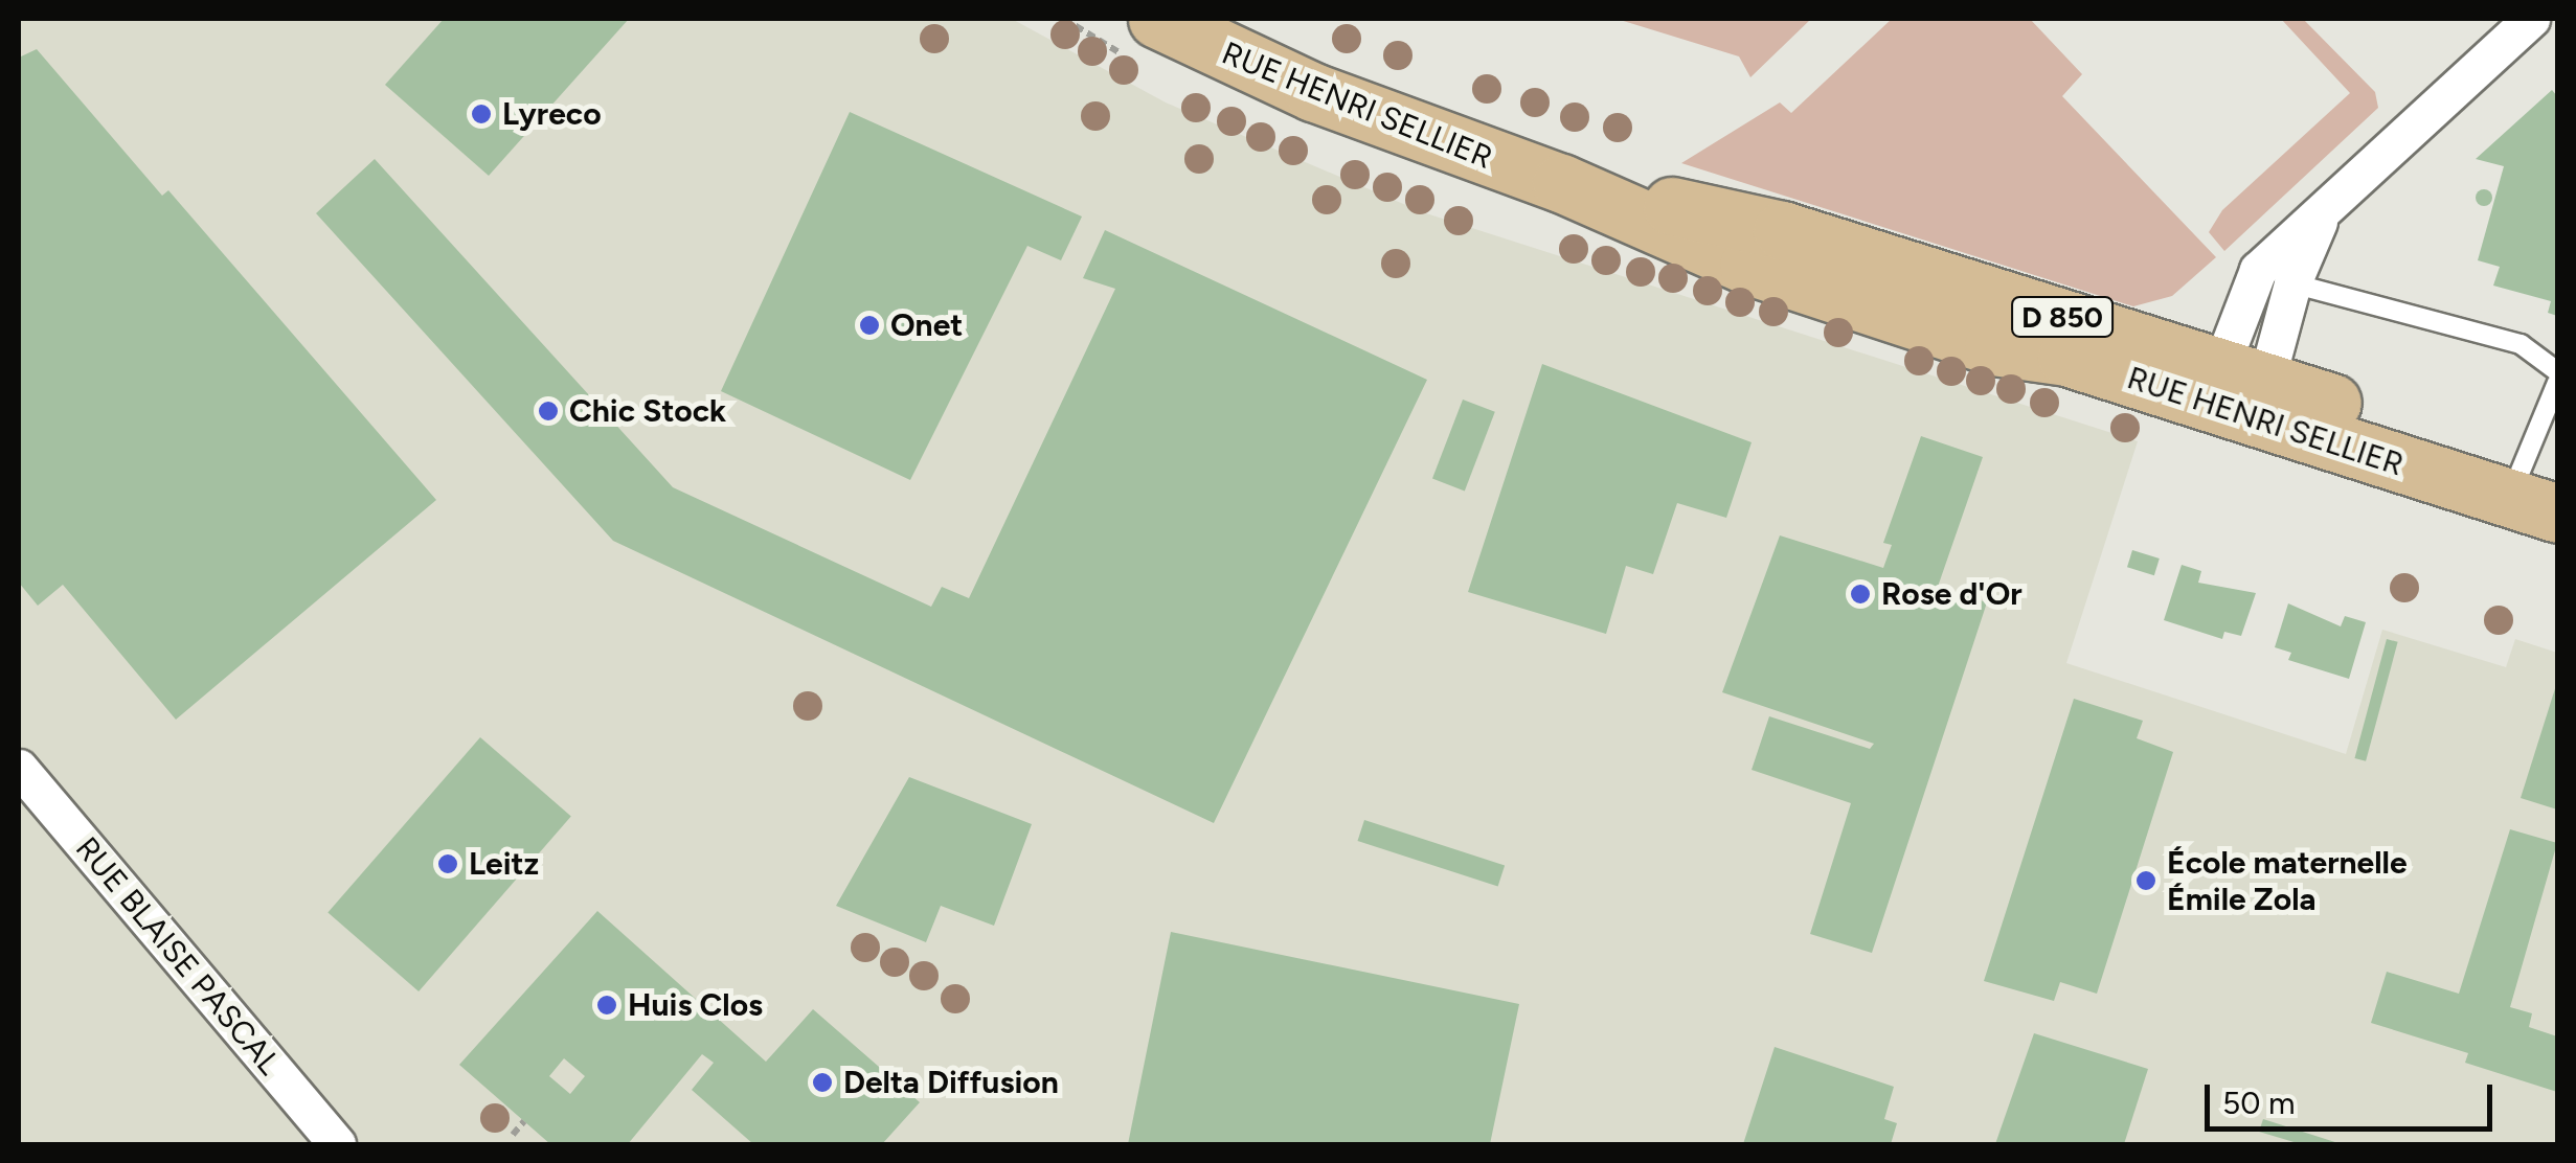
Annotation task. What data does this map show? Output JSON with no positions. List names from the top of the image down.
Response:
{
  "streets": {
    "main road": ["RUE HENRI SELLIER", "D 850"],
    "street": ["RUE BLAISE PASCAL"]
  },
  "places": [
    "Lyreco",
    "Onet",
    "Chic Stock",
    "Rose d'Or",
    "Leitz",
    "École maternelle Émile Zola",
    "Huis Clos",
    "Delta Diffusion"
  ],
  "scale_bar": "50 m"
}
